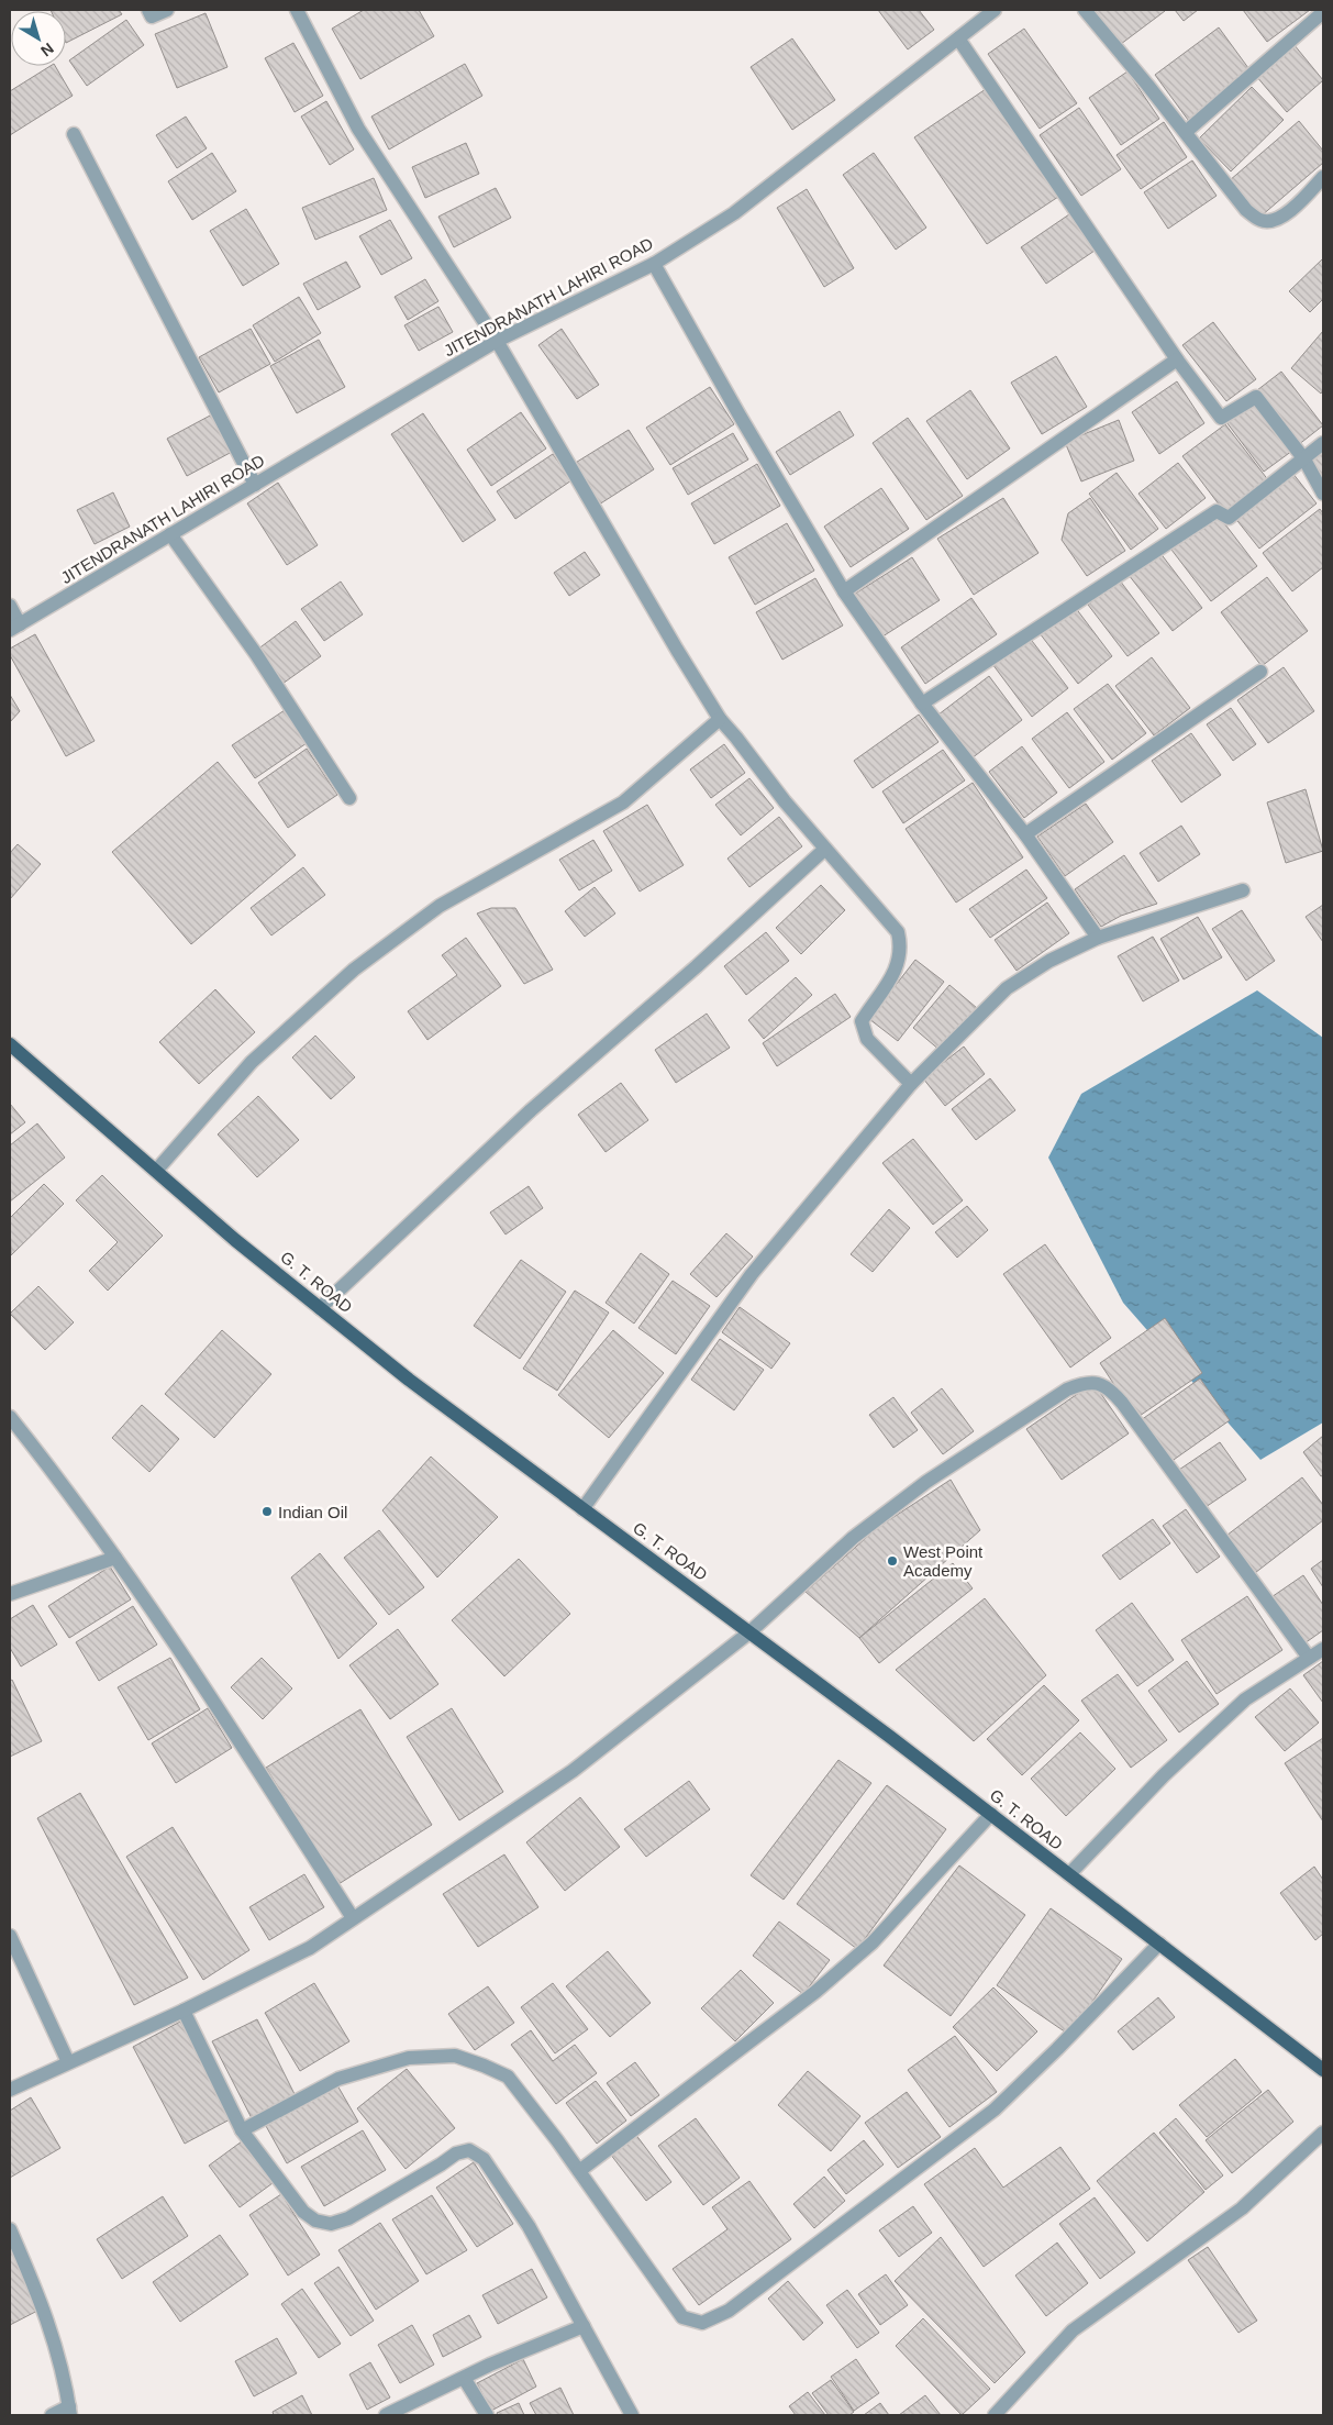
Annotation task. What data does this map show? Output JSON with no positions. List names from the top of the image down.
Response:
{
  "streets": {
    "main road": ["G. T. ROAD"],
    "street": ["JITENDRANATH LAHIRI ROAD"]
  },
  "places": ["Indian Oil", "West Point Academy"],
  "north": "bottom right"
}
